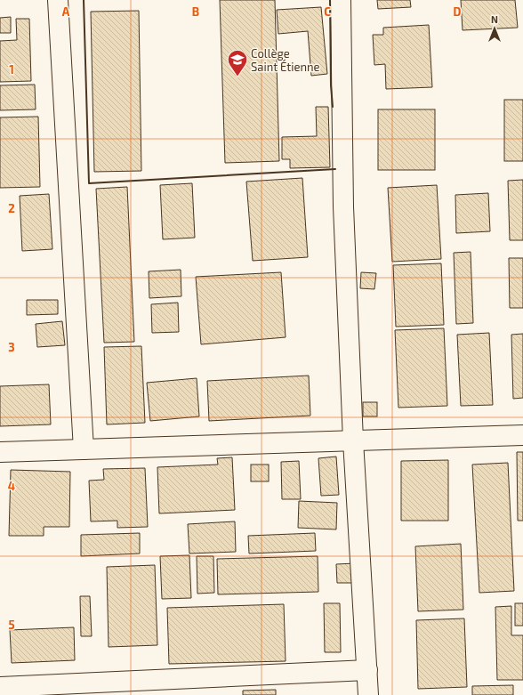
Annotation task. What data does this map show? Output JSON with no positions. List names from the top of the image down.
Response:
{
  "places": {
    "school or university": ["Collège Saint Étienne"]
  },
  "north": "top",
  "grid": {
    "columns": [
      "A",
      "B",
      "C",
      "D"
    ],
    "rows": [
      "1",
      "2",
      "3",
      "4",
      "5"
    ]
  }
}
